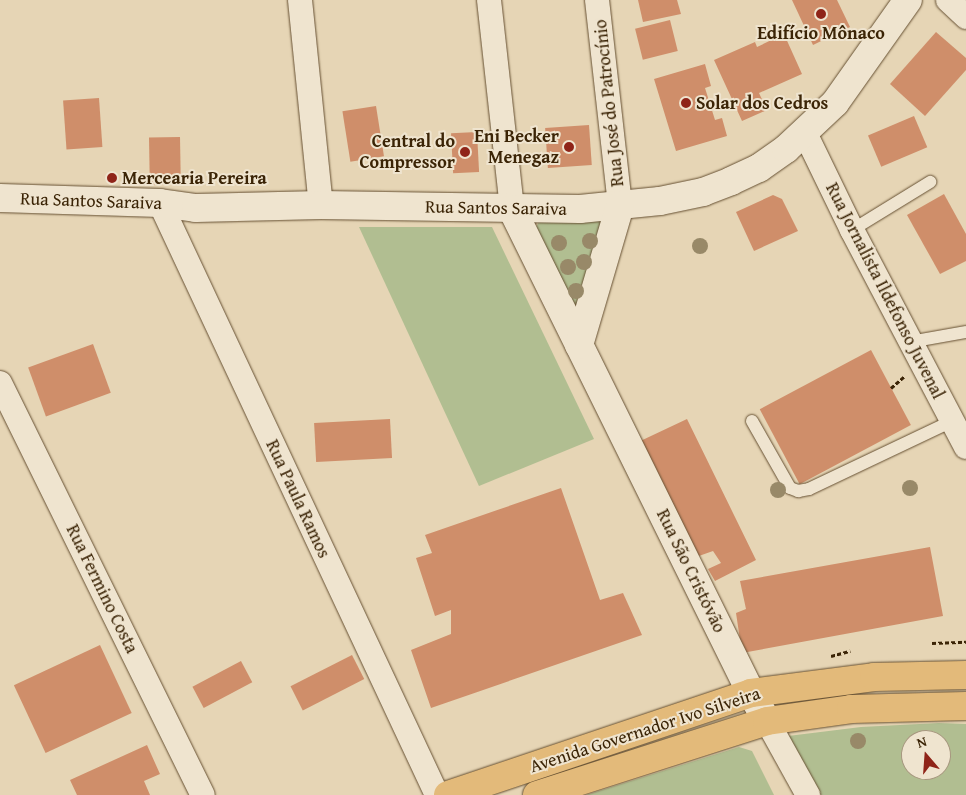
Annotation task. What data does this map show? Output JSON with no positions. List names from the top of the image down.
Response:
{
  "streets": {
    "main road": ["Rua Santos Saraiva", "Rua São Cristóvão", "Avenida Governador Ivo Silveira"],
    "street": [
      "Rua José do Patrocínio",
      "Rua Jornalista Ildefonso Juvenal",
      "Rua Paula Ramos",
      "Rua Fermino Costa"
    ]
  },
  "crossings": [
    ["Rua José do Patrocínio", "Rua Santos Saraiva"],
    ["Rua Santos Saraiva", "Rua Jornalista Ildefonso Juvenal"],
    ["Rua Santos Saraiva", "Rua Paula Ramos"],
    ["Rua Santos Saraiva", "Rua São Cristóvão"],
    ["Rua São Cristóvão", "Avenida Governador Ivo Silveira"]
  ],
  "places": [
    "Edifício Mônaco",
    "Solar dos Cedros",
    "Eni Becker Menegaz",
    "Central do Compressor",
    "Mercearia Pereira"
  ],
  "north": "top"
}
